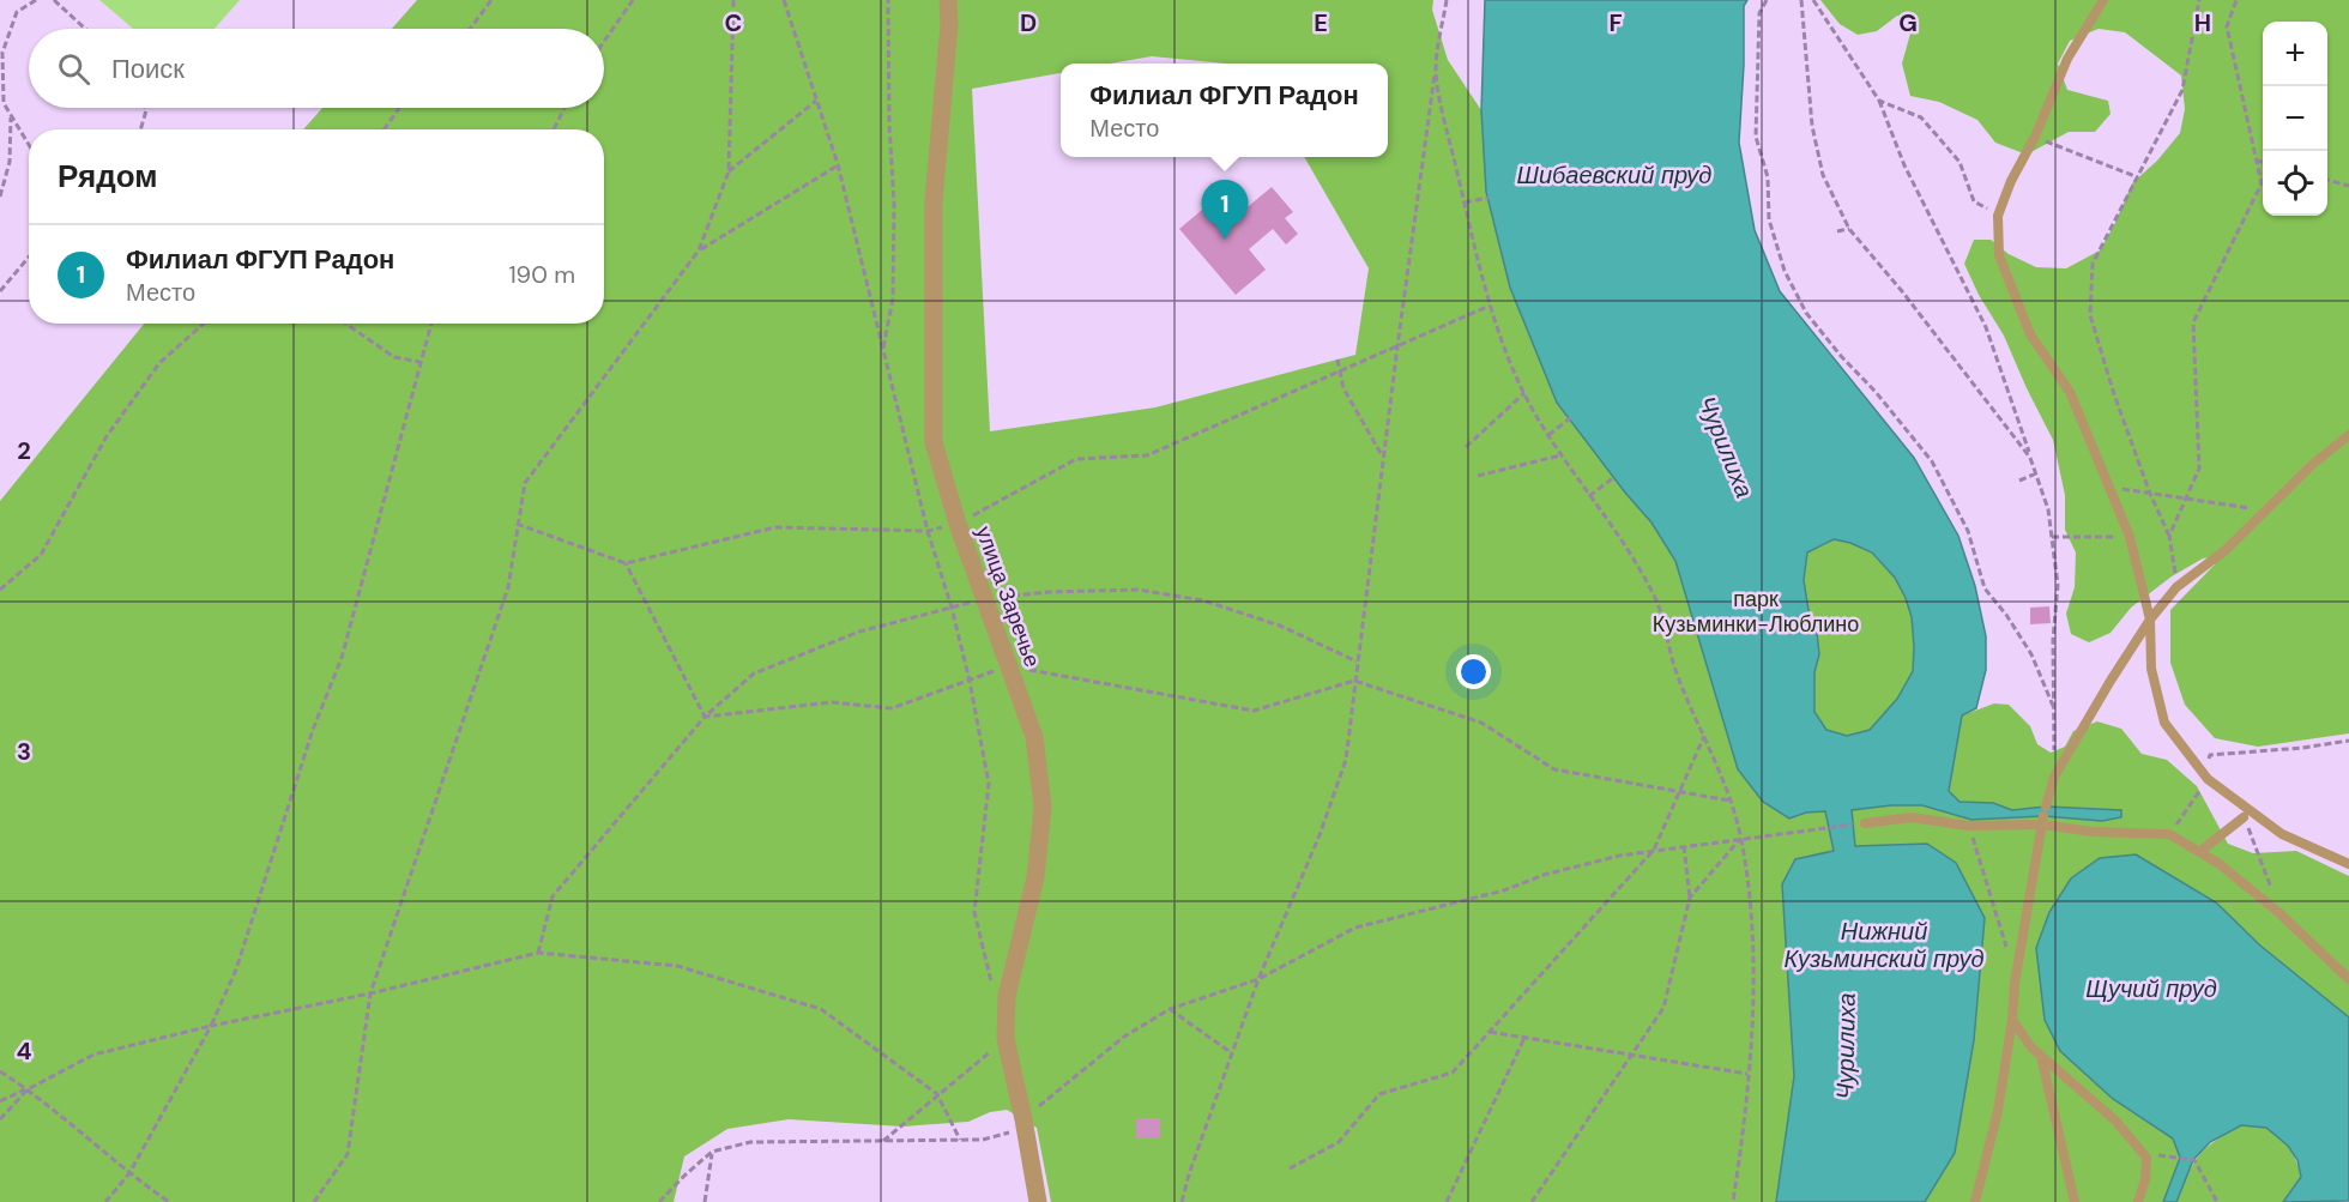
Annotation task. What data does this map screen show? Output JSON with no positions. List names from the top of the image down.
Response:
{
  "streets": {
    "street": ["улица Заречье"]
  },
  "water": [
    "Шибаевский пруд",
    "Чурилиха",
    "Нижний Кузьминский пруд",
    "Щучий пруд"
  ],
  "parks": ["парк Кузьминки-Люблино"],
  "page": {
    "map_buttons": ["+", "−"],
    "search": "Поиск",
    "popup": ["Филиал ФГУП Радон", "Место"],
    "heading": "Рядом",
    "pins": "1",
    "list": [
      {
        "mark": "1",
        "name": "Филиал ФГУП Радон",
        "note": "Место",
        "value": "190 m"
      }
    ]
  },
  "grid": {
    "columns": [
      "C",
      "D",
      "E",
      "F",
      "G",
      "H"
    ],
    "rows": ["2", "3", "4"]
  }
}
